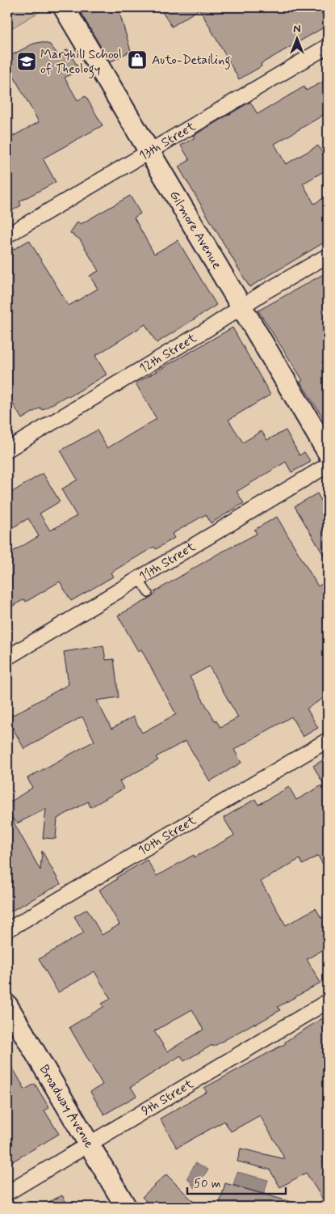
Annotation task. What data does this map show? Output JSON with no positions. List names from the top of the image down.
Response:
{
  "streets": {
    "main road": ["Gilmore Avenue", "Broadway Avenue"],
    "street": [
      "13th Street",
      "12th Street",
      "11th Street",
      "10th Street",
      "9th Street"
    ]
  },
  "crossings": [
    ["13th Street", "Gilmore Avenue"],
    ["Gilmore Avenue", "12th Street"],
    ["9th Street", "Broadway Avenue"]
  ],
  "places": {
    "shop": ["Auto-Detailing"],
    "school or university": ["Maryhill School of Theology"]
  },
  "scale_bar": "50 m",
  "north": "top"
}
